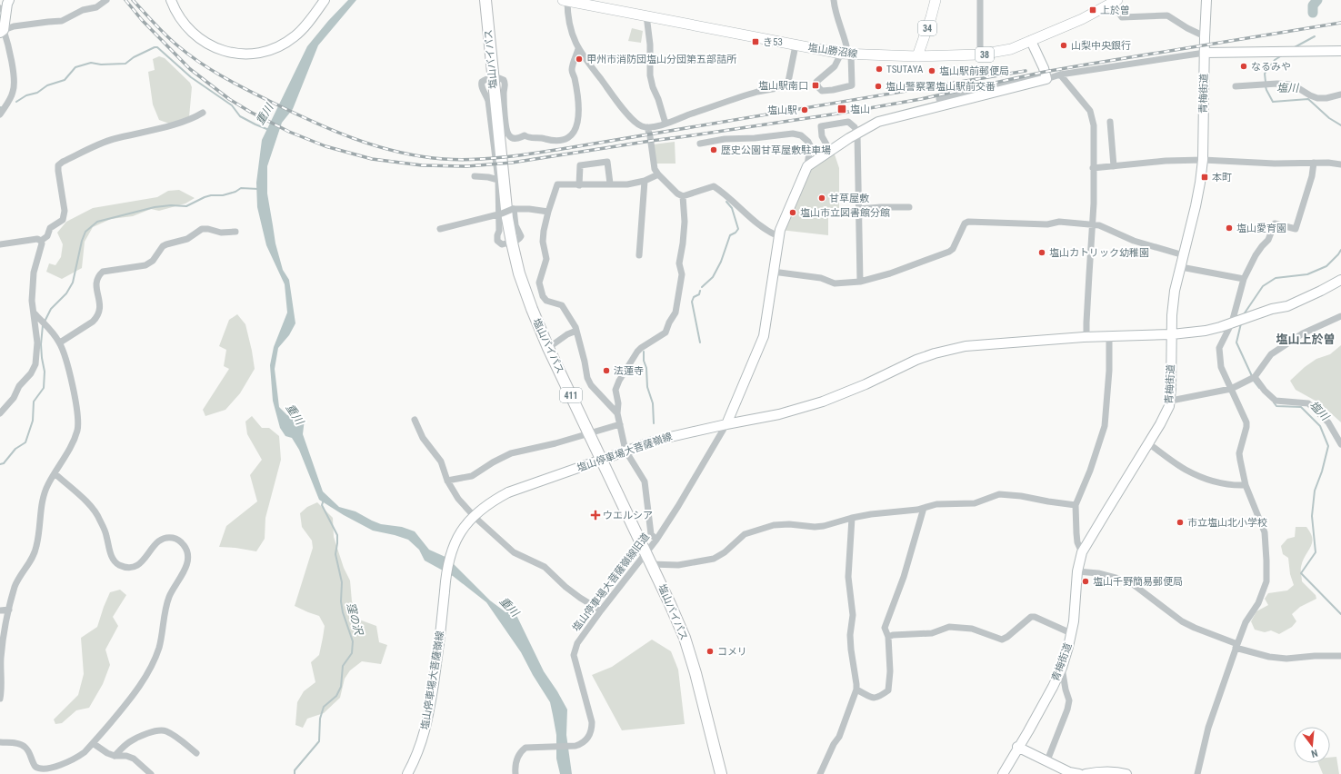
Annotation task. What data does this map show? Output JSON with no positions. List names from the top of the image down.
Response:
{
  "streets": {
    "highway": ["塩山バイパス", "411"],
    "main road": ["34", "塩山勝沼線", "38"],
    "street": ["青梅街道", "塩山停車場大菩薩嶺線", "塩山停車場大菩薩嶺線旧道"]
  },
  "crossings": [
    ["34", "塩山勝沼線"],
    ["塩山バイパス", "塩山停車場大菩薩嶺線"],
    ["塩山バイパス", "塩山停車場大菩薩嶺線旧道"],
    ["青梅街道", "塩山停車場大菩薩嶺線"],
    ["塩山停車場大菩薩嶺線", "塩山停車場大菩薩嶺線旧道"]
  ],
  "districts": ["塩山上於曽"],
  "water": ["塩川", "重川", "窪の沢"],
  "places": {
    "transit": [
      "上於曽",
      "き53",
      "塩山駅南口",
      "塩山",
      "本町"
    ],
    "other": [
      "山梨中央銀行",
      "甲州市消防団塩山分団第五部詰所",
      "なるみや",
      "TSUTAYA",
      "塩山駅前郵便局",
      "塩山警察署塩山駅前交番",
      "塩山駅",
      "歴史公園甘草屋敷駐車場",
      "甘草屋敷",
      "塩山市立図書館分館",
      "塩山愛育園",
      "塩山カトリック幼稚園",
      "法蓮寺",
      "市立塩山北小学校",
      "塩山千野簡易郵便局",
      "コメリ"
    ],
    "health": ["ウエルシア"]
  },
  "north": "bottom"
}
